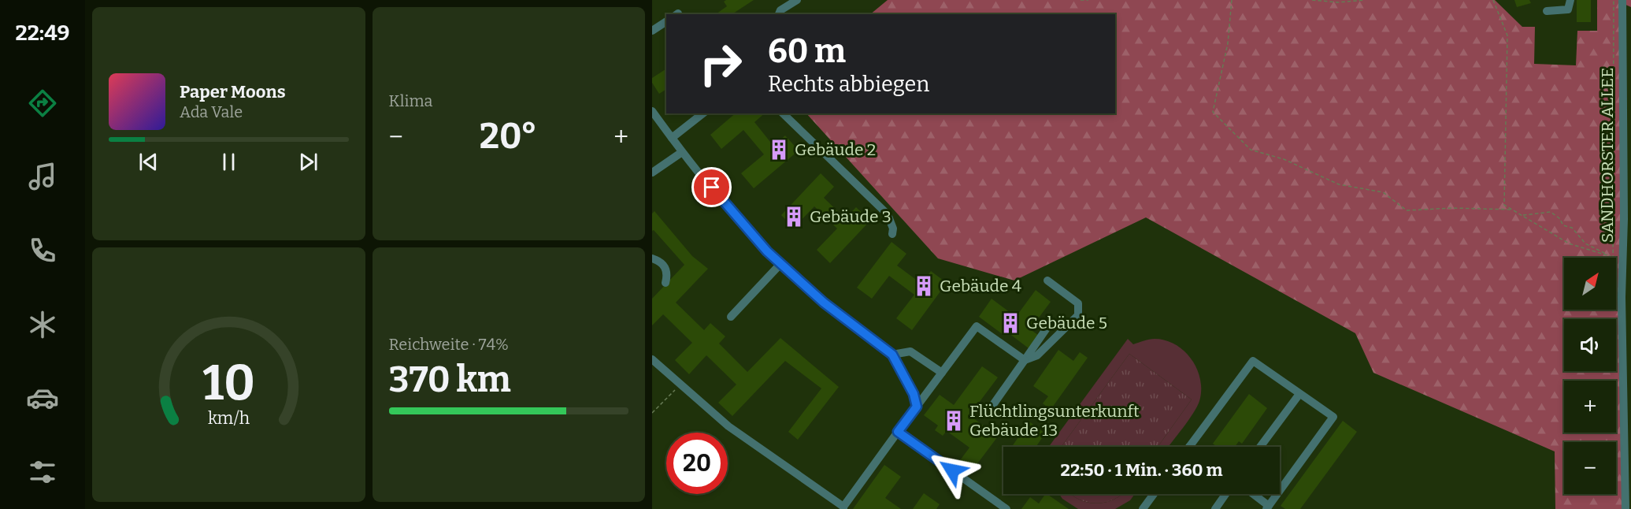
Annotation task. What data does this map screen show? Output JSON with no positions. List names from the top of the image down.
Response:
{
  "streets": {
    "street": ["SANDHORSTER ALLEE"]
  },
  "places": {
    "building": [
      "Gebäude 2",
      "Gebäude 3",
      "Gebäude 4",
      "Gebäude 5",
      "Flüchtlingsunterkunft Gebäude 13"
    ]
  },
  "north": "top right",
  "page": {
    "tabs": "22:49",
    "tile": [
      "Klima",
      ["Reichweite · 74%", "370 km"]
    ],
    "turn": ["60 m", "Rechts abbiegen"],
    "song": ["Paper Moons", "Ada Vale"],
    "heat": ["−", "20°", "+"],
    "map_buttons": ["+", "−"],
    "limit": "20",
    "trip": "22:50 · 1 Min. · 360 m",
    "gauge": ["10", "km/h"]
  }
}
